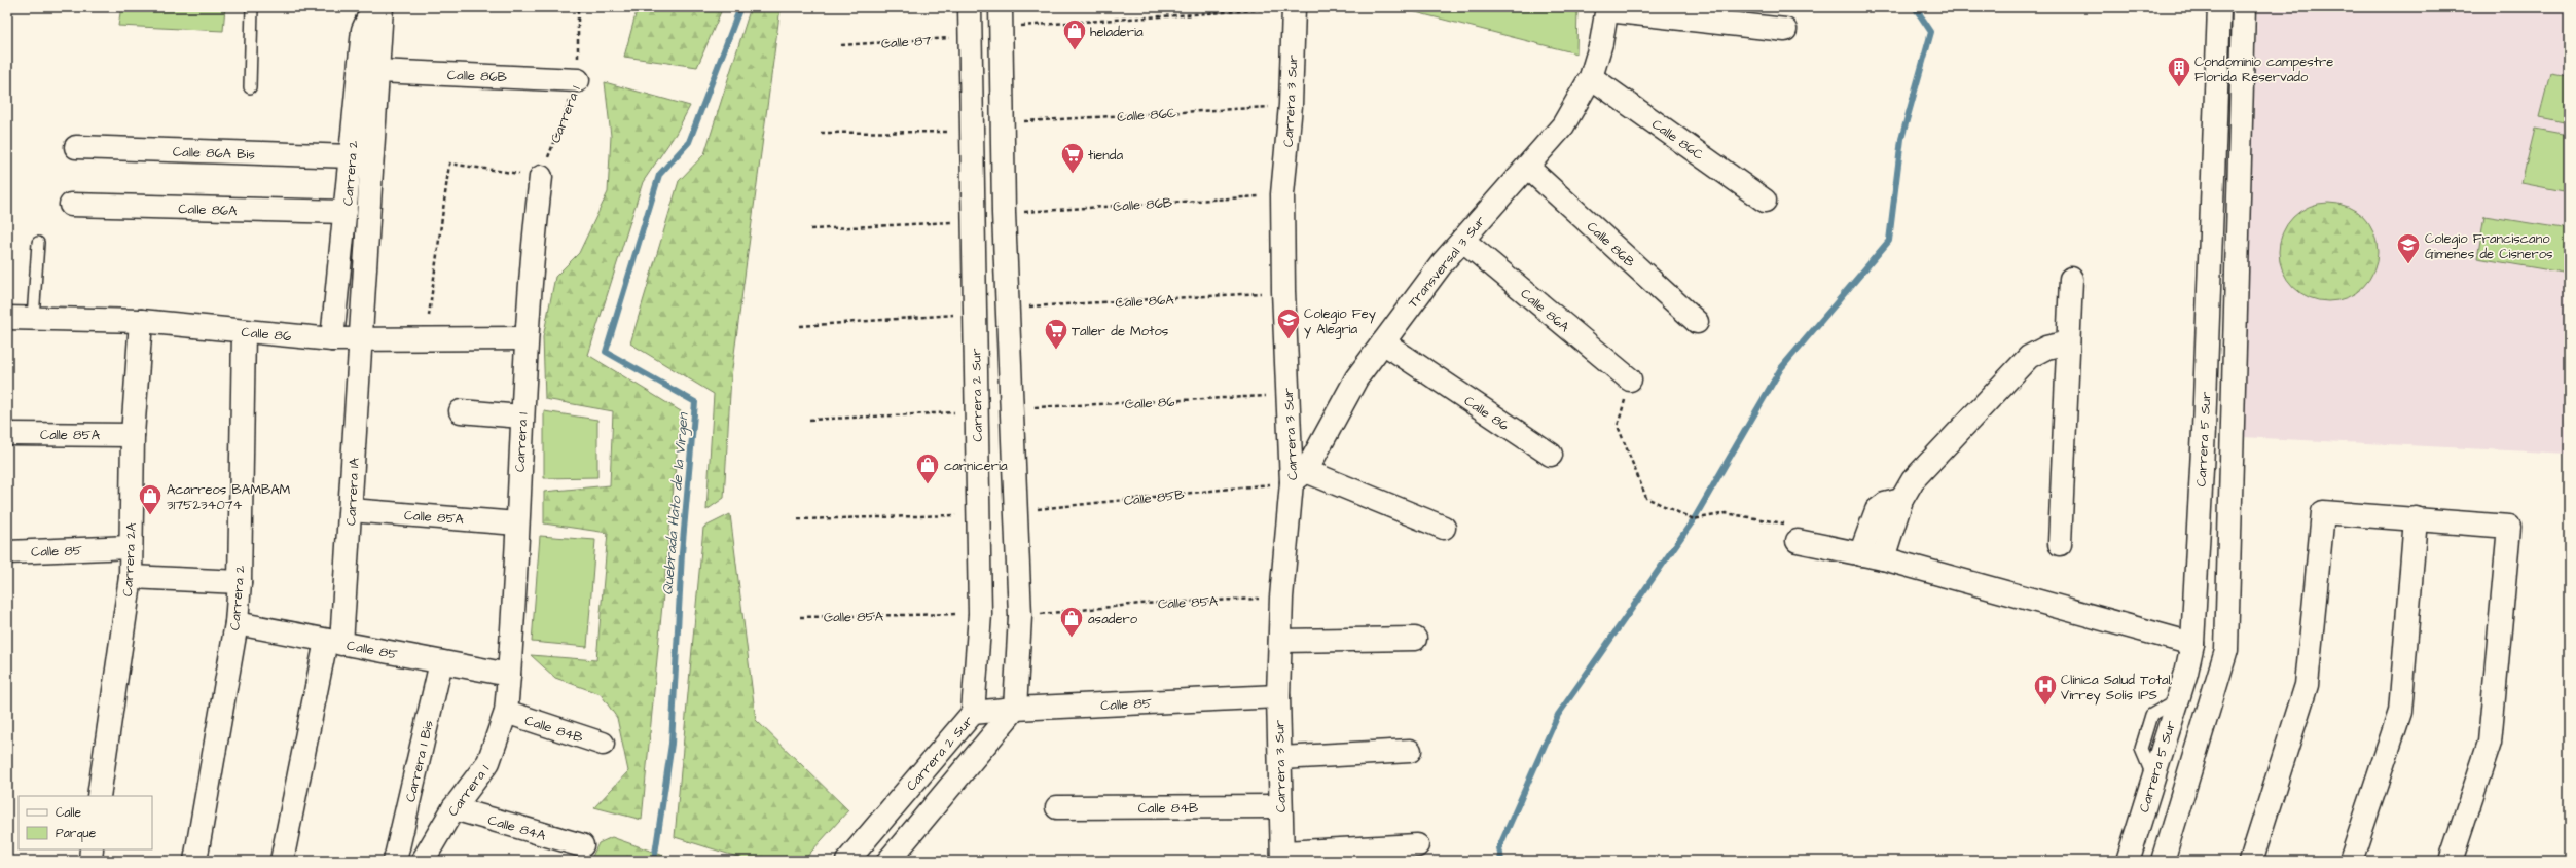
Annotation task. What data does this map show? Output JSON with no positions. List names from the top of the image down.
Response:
{
  "streets": {
    "street": [
      "Calle 86B",
      "Carrera 3 Sur",
      "Carrera 1",
      "Calle 86C",
      "Calle 86A Bis",
      "Carrera 2",
      "Calle 86A",
      "Transversal 3 Sur",
      "Calle 86",
      "Carrera 2 Sur",
      "Calle 85A",
      "Carrera 5 Sur",
      "Carrera 1A",
      "Calle 85",
      "Carrera 2A",
      "Calle 84B",
      "Carrera 1 Bis",
      "Calle 84A"
    ],
    "path": ["Calle 87", "Calle 85B"]
  },
  "crossings": [
    ["Calle 87", "Carrera 2 Sur"],
    ["Calle 86B", "Carrera 3 Sur"],
    ["Calle 86B", "Carrera 1"],
    ["Calle 86B", "Carrera 2"],
    ["Calle 86B", "Transversal 3 Sur"],
    ["Carrera 3 Sur", "Calle 86C"],
    ["Carrera 3 Sur", "Calle 86A"],
    ["Carrera 3 Sur", "Transversal 3 Sur"],
    ["Carrera 3 Sur", "Calle 86"],
    ["Carrera 3 Sur", "Calle 85A"],
    ["Carrera 3 Sur", "Calle 85B"],
    ["Carrera 3 Sur", "Calle 85"],
    ["Carrera 3 Sur", "Calle 84B"],
    ["Carrera 1", "Calle 86"],
    ["Carrera 1", "Calle 85A"],
    ["Carrera 1", "Calle 85"],
    ["Carrera 1", "Calle 84B"],
    ["Carrera 1", "Calle 84A"],
    ["Calle 86C", "Transversal 3 Sur"],
    ["Calle 86A Bis", "Carrera 2"],
    ["Carrera 2", "Calle 86A"],
    ["Carrera 2", "Calle 86"],
    ["Carrera 2", "Carrera 1A"],
    ["Carrera 2", "Calle 85"],
    ["Calle 86A", "Transversal 3 Sur"],
    ["Transversal 3 Sur", "Calle 86"],
    ["Transversal 3 Sur", "Calle 85B"],
    ["Calle 86", "Carrera 1A"],
    ["Calle 86", "Carrera 2A"],
    ["Carrera 2 Sur", "Calle 85A"],
    ["Carrera 2 Sur", "Calle 85"],
    ["Calle 85A", "Carrera 1A"],
    ["Calle 85A", "Carrera 2A"],
    ["Carrera 1A", "Calle 85"],
    ["Calle 85", "Carrera 2A"],
    ["Calle 85", "Carrera 1 Bis"]
  ],
  "water": ["Quebrada Hato de la Virgen"],
  "places": {
    "shop": [
      "heladeria",
      "carniceria",
      "Acarreos BAMBAM 3175234074",
      "asadero"
    ],
    "building": ["Condominio campestre Florida Reservado"],
    "supermarket": ["tienda", "Taller de Motos"],
    "school or university": ["Colegio Franciscano Gimenes de Cisneros", "Colegio Fey y Alegria"],
    "hospital": ["Clínica Salud Total, Virrey Solís IPS"]
  },
  "legend": ["Calle", "Parque"]
}
